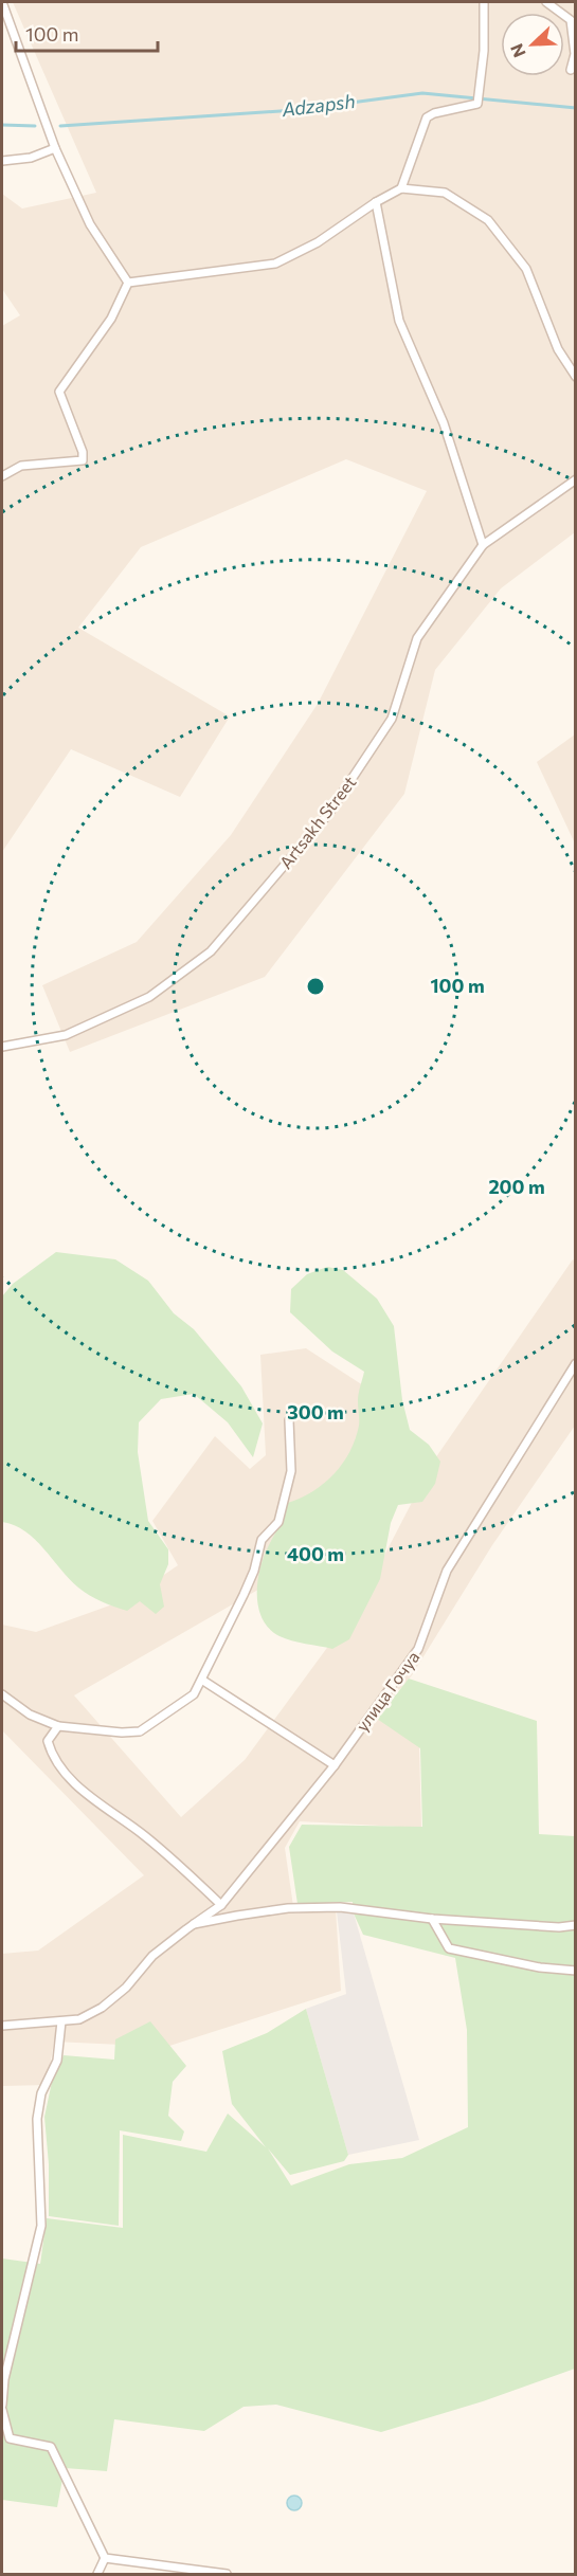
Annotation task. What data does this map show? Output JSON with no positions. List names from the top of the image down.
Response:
{
  "streets": {
    "street": ["Artsakh Street", "улица Гочуа"]
  },
  "water": ["Adzapsh"],
  "scale_bar": "100 m",
  "north": "bottom left",
  "rings": [
    "100 m",
    "200 m",
    "300 m",
    "400 m"
  ]
}
